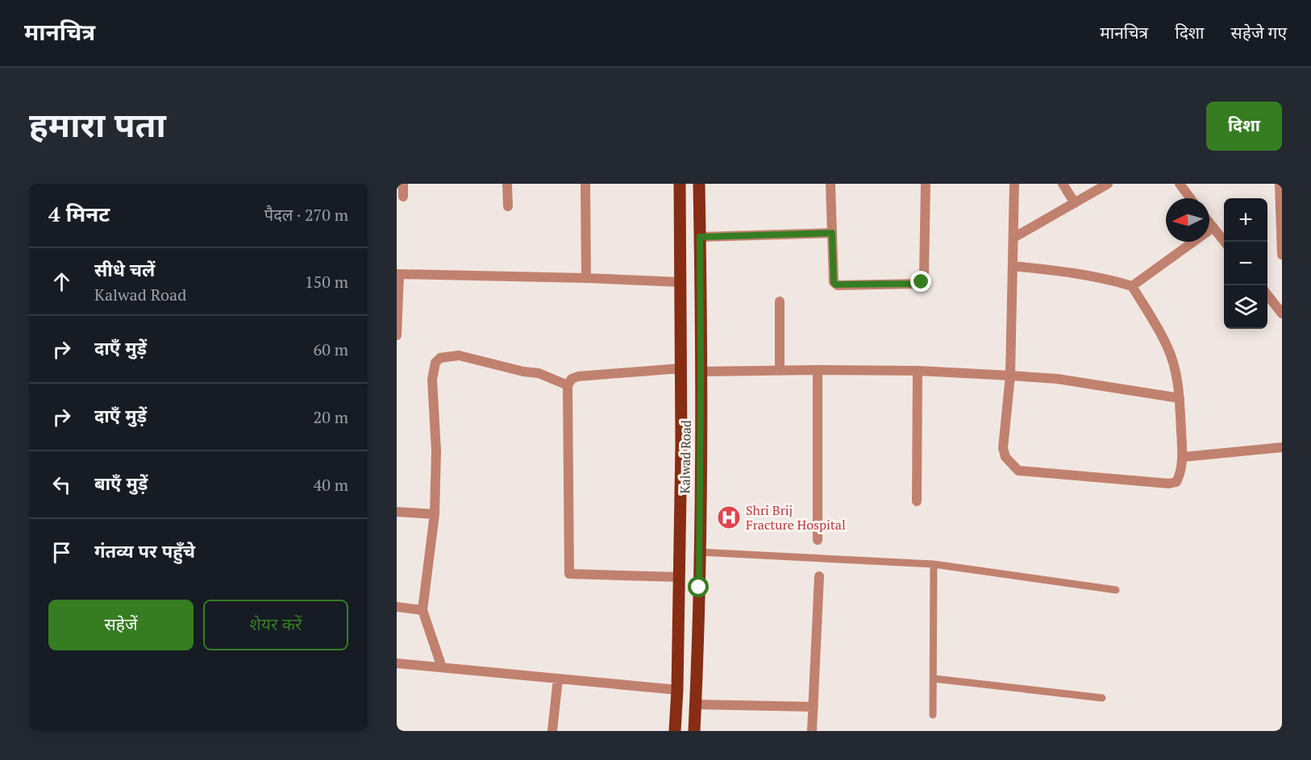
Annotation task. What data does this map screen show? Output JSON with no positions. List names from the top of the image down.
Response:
{
  "streets": {
    "main road": ["Kalwad Road"]
  },
  "places": {
    "hospital": ["Shri Brij Fracture Hospital"]
  },
  "north": "left",
  "page": {
    "header": "मानचित्र",
    "nav": ["मानचित्र", "दिशा", "सहेजे गए"],
    "title": "हमारा पता",
    "buttons": [
      "दिशा",
      ["सहेजें", "शेयर करें"]
    ],
    "heading": ["4 मिनट", "पैदल · 270 m"],
    "map_buttons": ["+", "−"],
    "list": [
      ["सीधे चलें", "Kalwad Road", "150 m"],
      ["दाएँ मुड़ें", "60 m"],
      ["दाएँ मुड़ें", "20 m"],
      ["बाएँ मुड़ें", "40 m"],
      "गंतव्य पर पहुँचे"
    ]
  }
}
